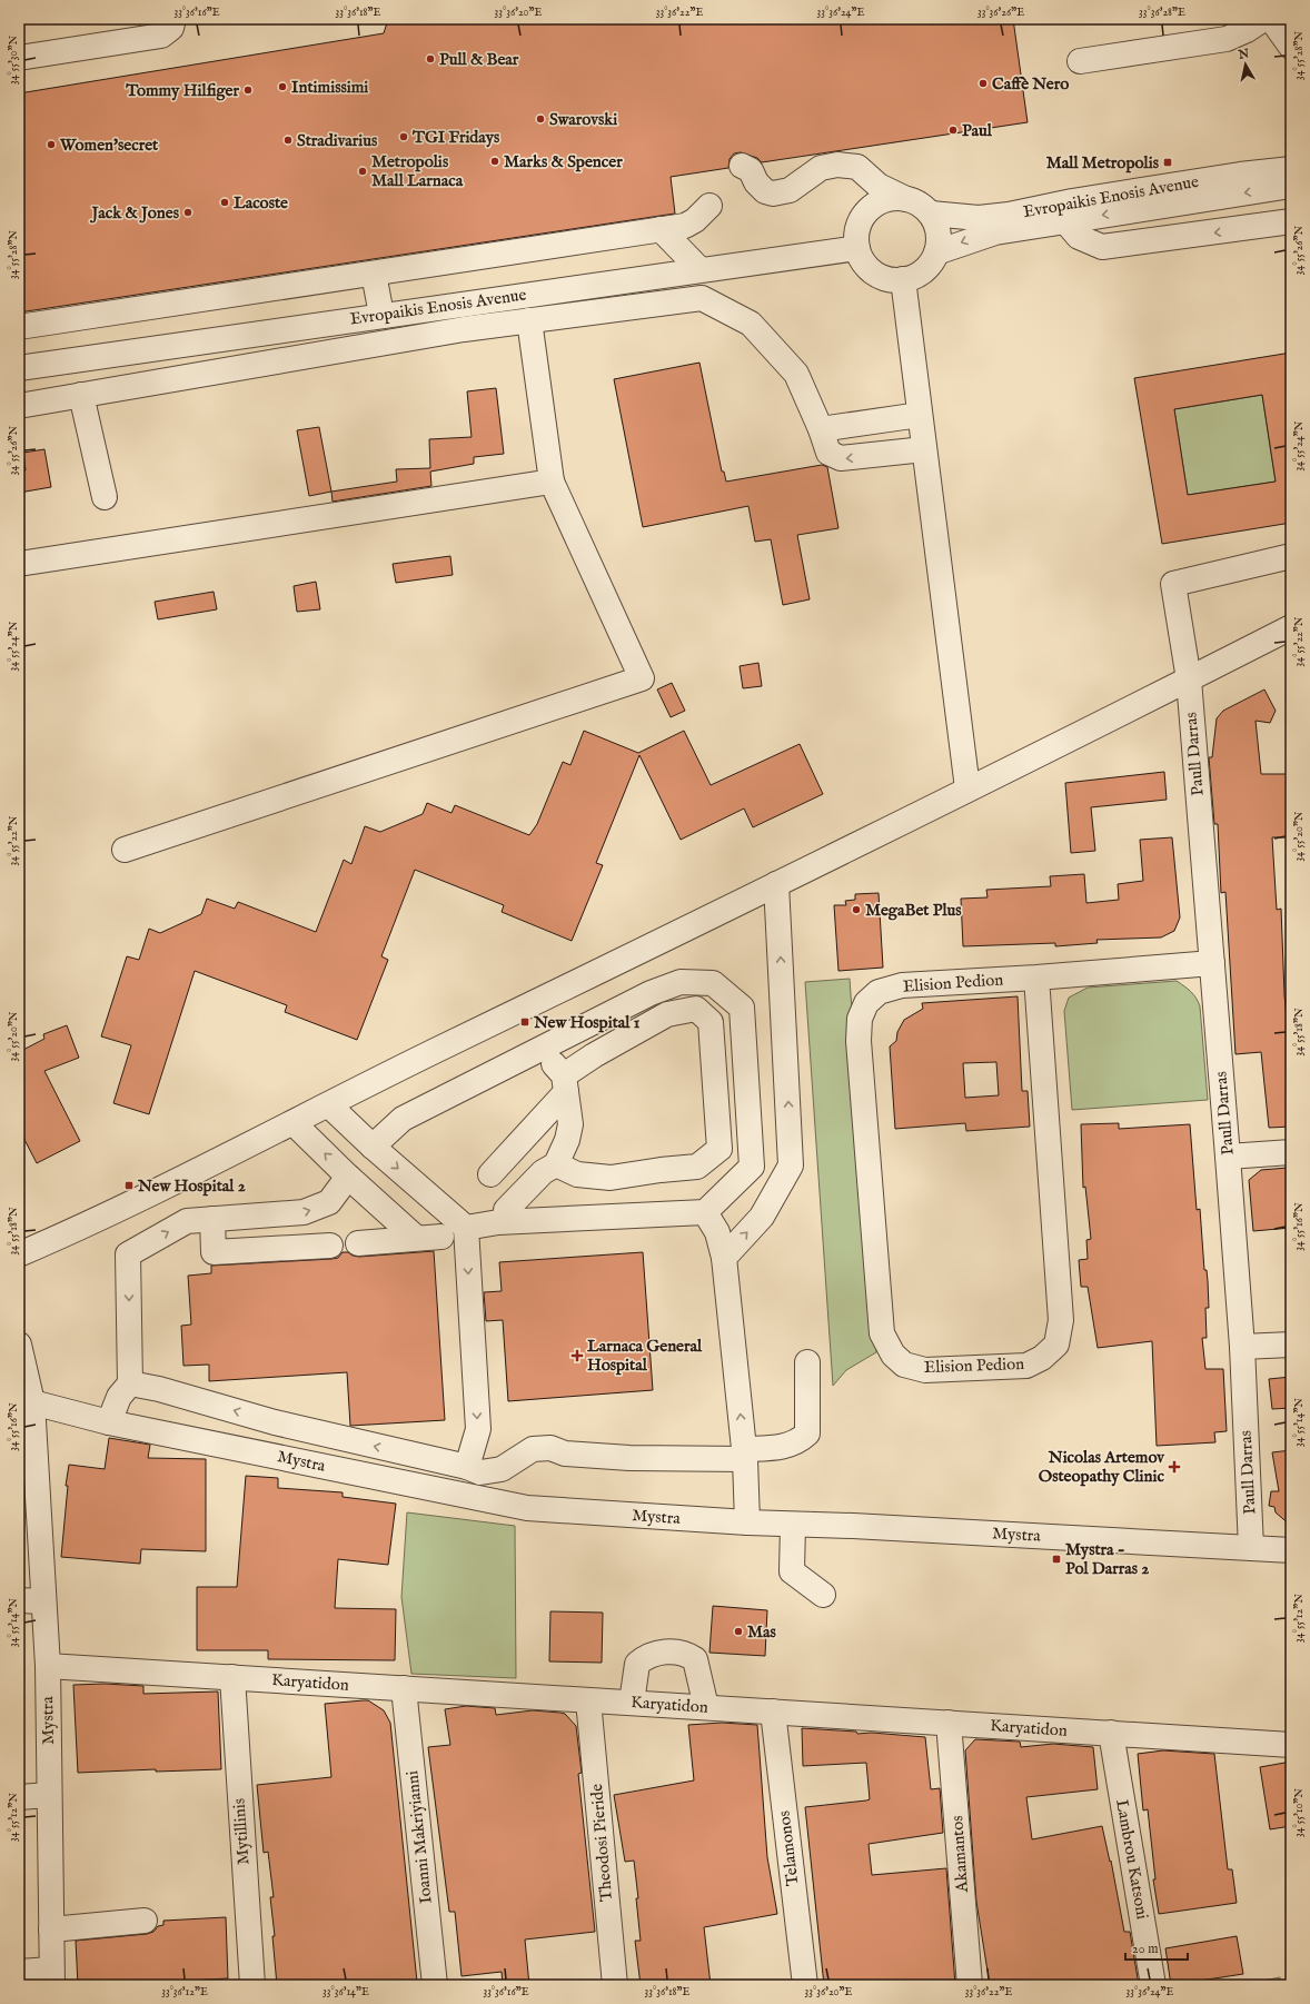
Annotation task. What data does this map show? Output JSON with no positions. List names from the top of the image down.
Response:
{
  "streets": {
    "street": [
      "Evropaikis Enosis Avenue",
      "Paull Darras",
      "Elision Pedion",
      "Mystra",
      "Karyatidon",
      "Mytillinis",
      "Ioanni Makriyianni",
      "Theodosi Pieride",
      "Telamonos",
      "Akamantos",
      "Lambrou Katsoni"
    ]
  },
  "crossings": [
    ["Paull Darras", "Elision Pedion"],
    ["Paull Darras", "Mystra"],
    ["Mystra", "Karyatidon"],
    ["Karyatidon", "Mytillinis"],
    ["Karyatidon", "Ioanni Makriyianni"],
    ["Karyatidon", "Theodosi Pieride"],
    ["Karyatidon", "Telamonos"],
    ["Karyatidon", "Akamantos"],
    ["Karyatidon", "Lambrou Katsoni"]
  ],
  "places": {
    "other": [
      "Pull & Bear",
      "Caffè Nero",
      "Intimissimi",
      "Tommy Hilfiger",
      "Swarovski",
      "Paul",
      "TGI Fridays",
      "Stradivarius",
      "Women'secret",
      "Marks & Spencer",
      "Metropolis Mall Larnaca",
      "Lacoste",
      "Jack & Jones",
      "MegaBet Plus",
      "Mas"
    ],
    "transit": [
      "Mall Metropolis",
      "New Hospital 1",
      "New Hospital 2",
      "Mystra - Pol Darras 2"
    ],
    "health": ["Larnaca General Hospital", "Nicolas Artemov Osteopathy Clinic"]
  },
  "scale_bar": "20 m",
  "north": "top",
  "coordinates": [
    "33°36'16\"E",
    "33°36'18\"E",
    "33°36'20\"E",
    "33°36'22\"E",
    "33°36'24\"E",
    "33°36'26\"E",
    "33°36'28\"E",
    "34°55'28\"N",
    "34°55'30\"N",
    "34°55'26\"N",
    "34°55'24\"N",
    "34°55'22\"N",
    "34°55'20\"N",
    "34°55'18\"N",
    "34°55'16\"N",
    "34°55'14\"N",
    "34°55'12\"N",
    "34°55'10\"N",
    "33°36'12\"E",
    "33°36'14\"E"
  ]
}
